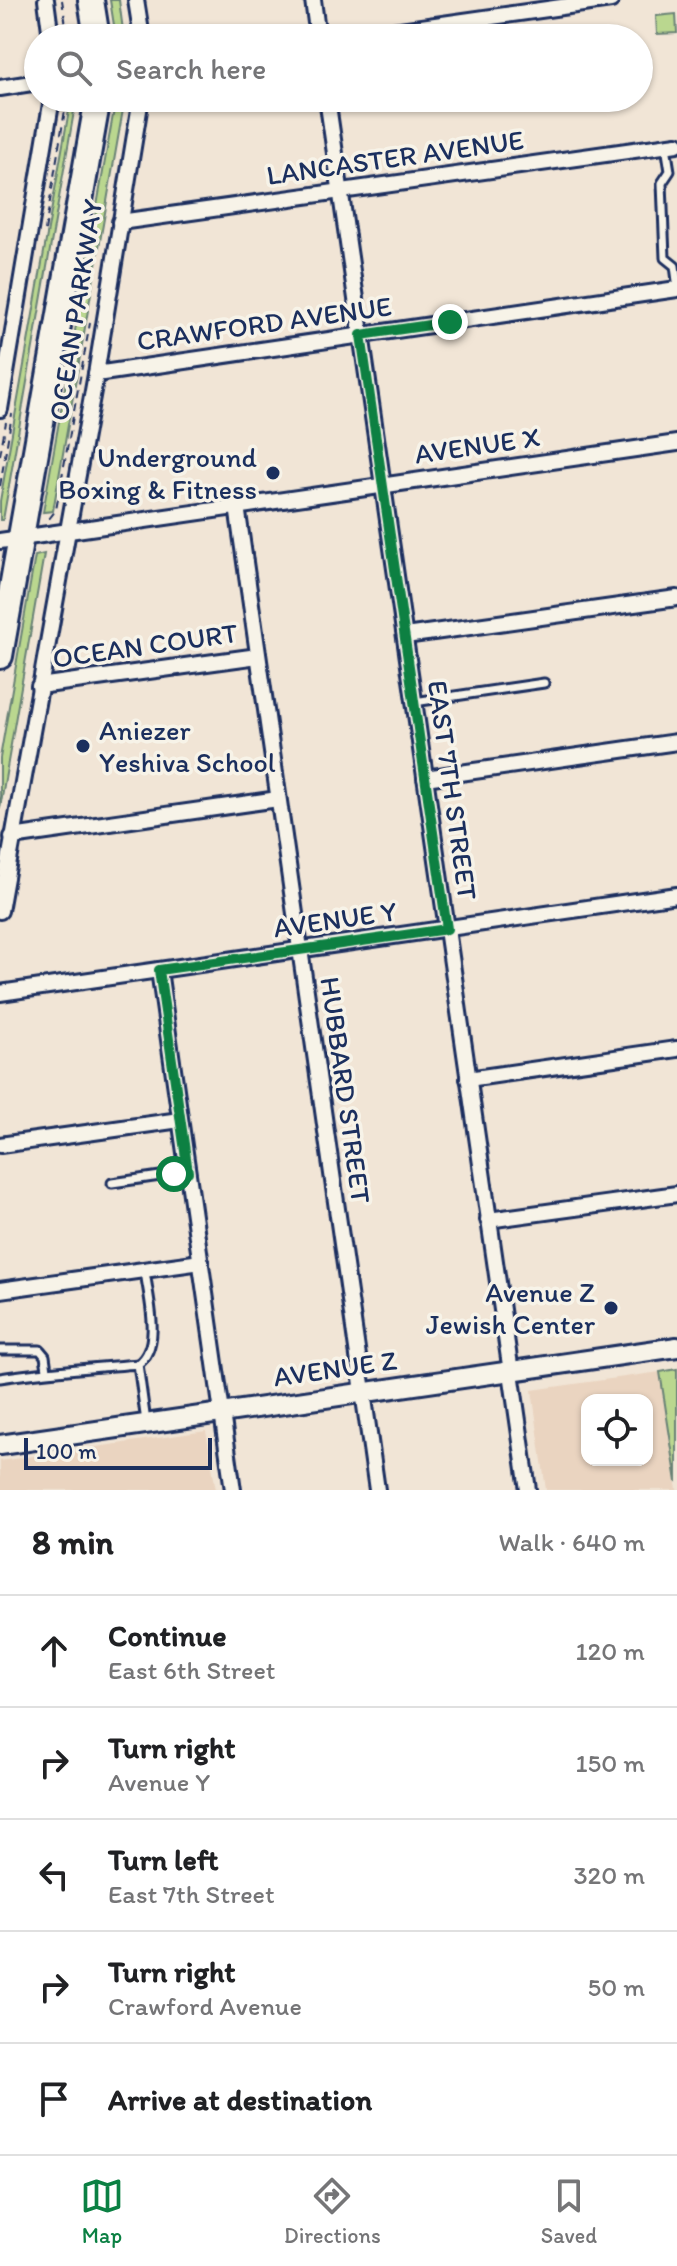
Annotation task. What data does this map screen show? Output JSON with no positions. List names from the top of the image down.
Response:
{
  "streets": {
    "main road": ["OCEAN PARKWAY"],
    "street": [
      "LANCASTER AVENUE",
      "CRAWFORD AVENUE",
      "AVENUE X",
      "OCEAN COURT",
      "EAST 7TH STREET",
      "AVENUE Y",
      "HUBBARD STREET",
      "AVENUE Z"
    ]
  },
  "crossings": [
    ["LANCASTER AVENUE", "OCEAN PARKWAY"],
    ["LANCASTER AVENUE", "EAST 7TH STREET"],
    ["OCEAN PARKWAY", "CRAWFORD AVENUE"],
    ["OCEAN PARKWAY", "AVENUE X"],
    ["OCEAN PARKWAY", "OCEAN COURT"],
    ["CRAWFORD AVENUE", "EAST 7TH STREET"],
    ["AVENUE X", "EAST 7TH STREET"],
    ["AVENUE X", "HUBBARD STREET"],
    ["OCEAN COURT", "HUBBARD STREET"],
    ["EAST 7TH STREET", "AVENUE Y"],
    ["EAST 7TH STREET", "AVENUE Z"],
    ["AVENUE Y", "HUBBARD STREET"],
    ["HUBBARD STREET", "AVENUE Z"]
  ],
  "places": ["Underground Boxing & Fitness", "Aniezer Yeshiva School", "Avenue Z Jewish Center"],
  "scale_bar": "100 m",
  "page": {
    "search": "Search here",
    "scale": "100 m",
    "heading": ["8 min", "Walk · 640 m"],
    "list": [
      ["Continue", "East 6th Street", "120 m"],
      ["Turn right", "Avenue Y", "150 m"],
      ["Turn left", "East 7th Street", "320 m"],
      ["Turn right", "Crawford Avenue", "50 m"],
      "Arrive at destination"
    ],
    "nav": ["Map", "Directions", "Saved"]
  }
}
